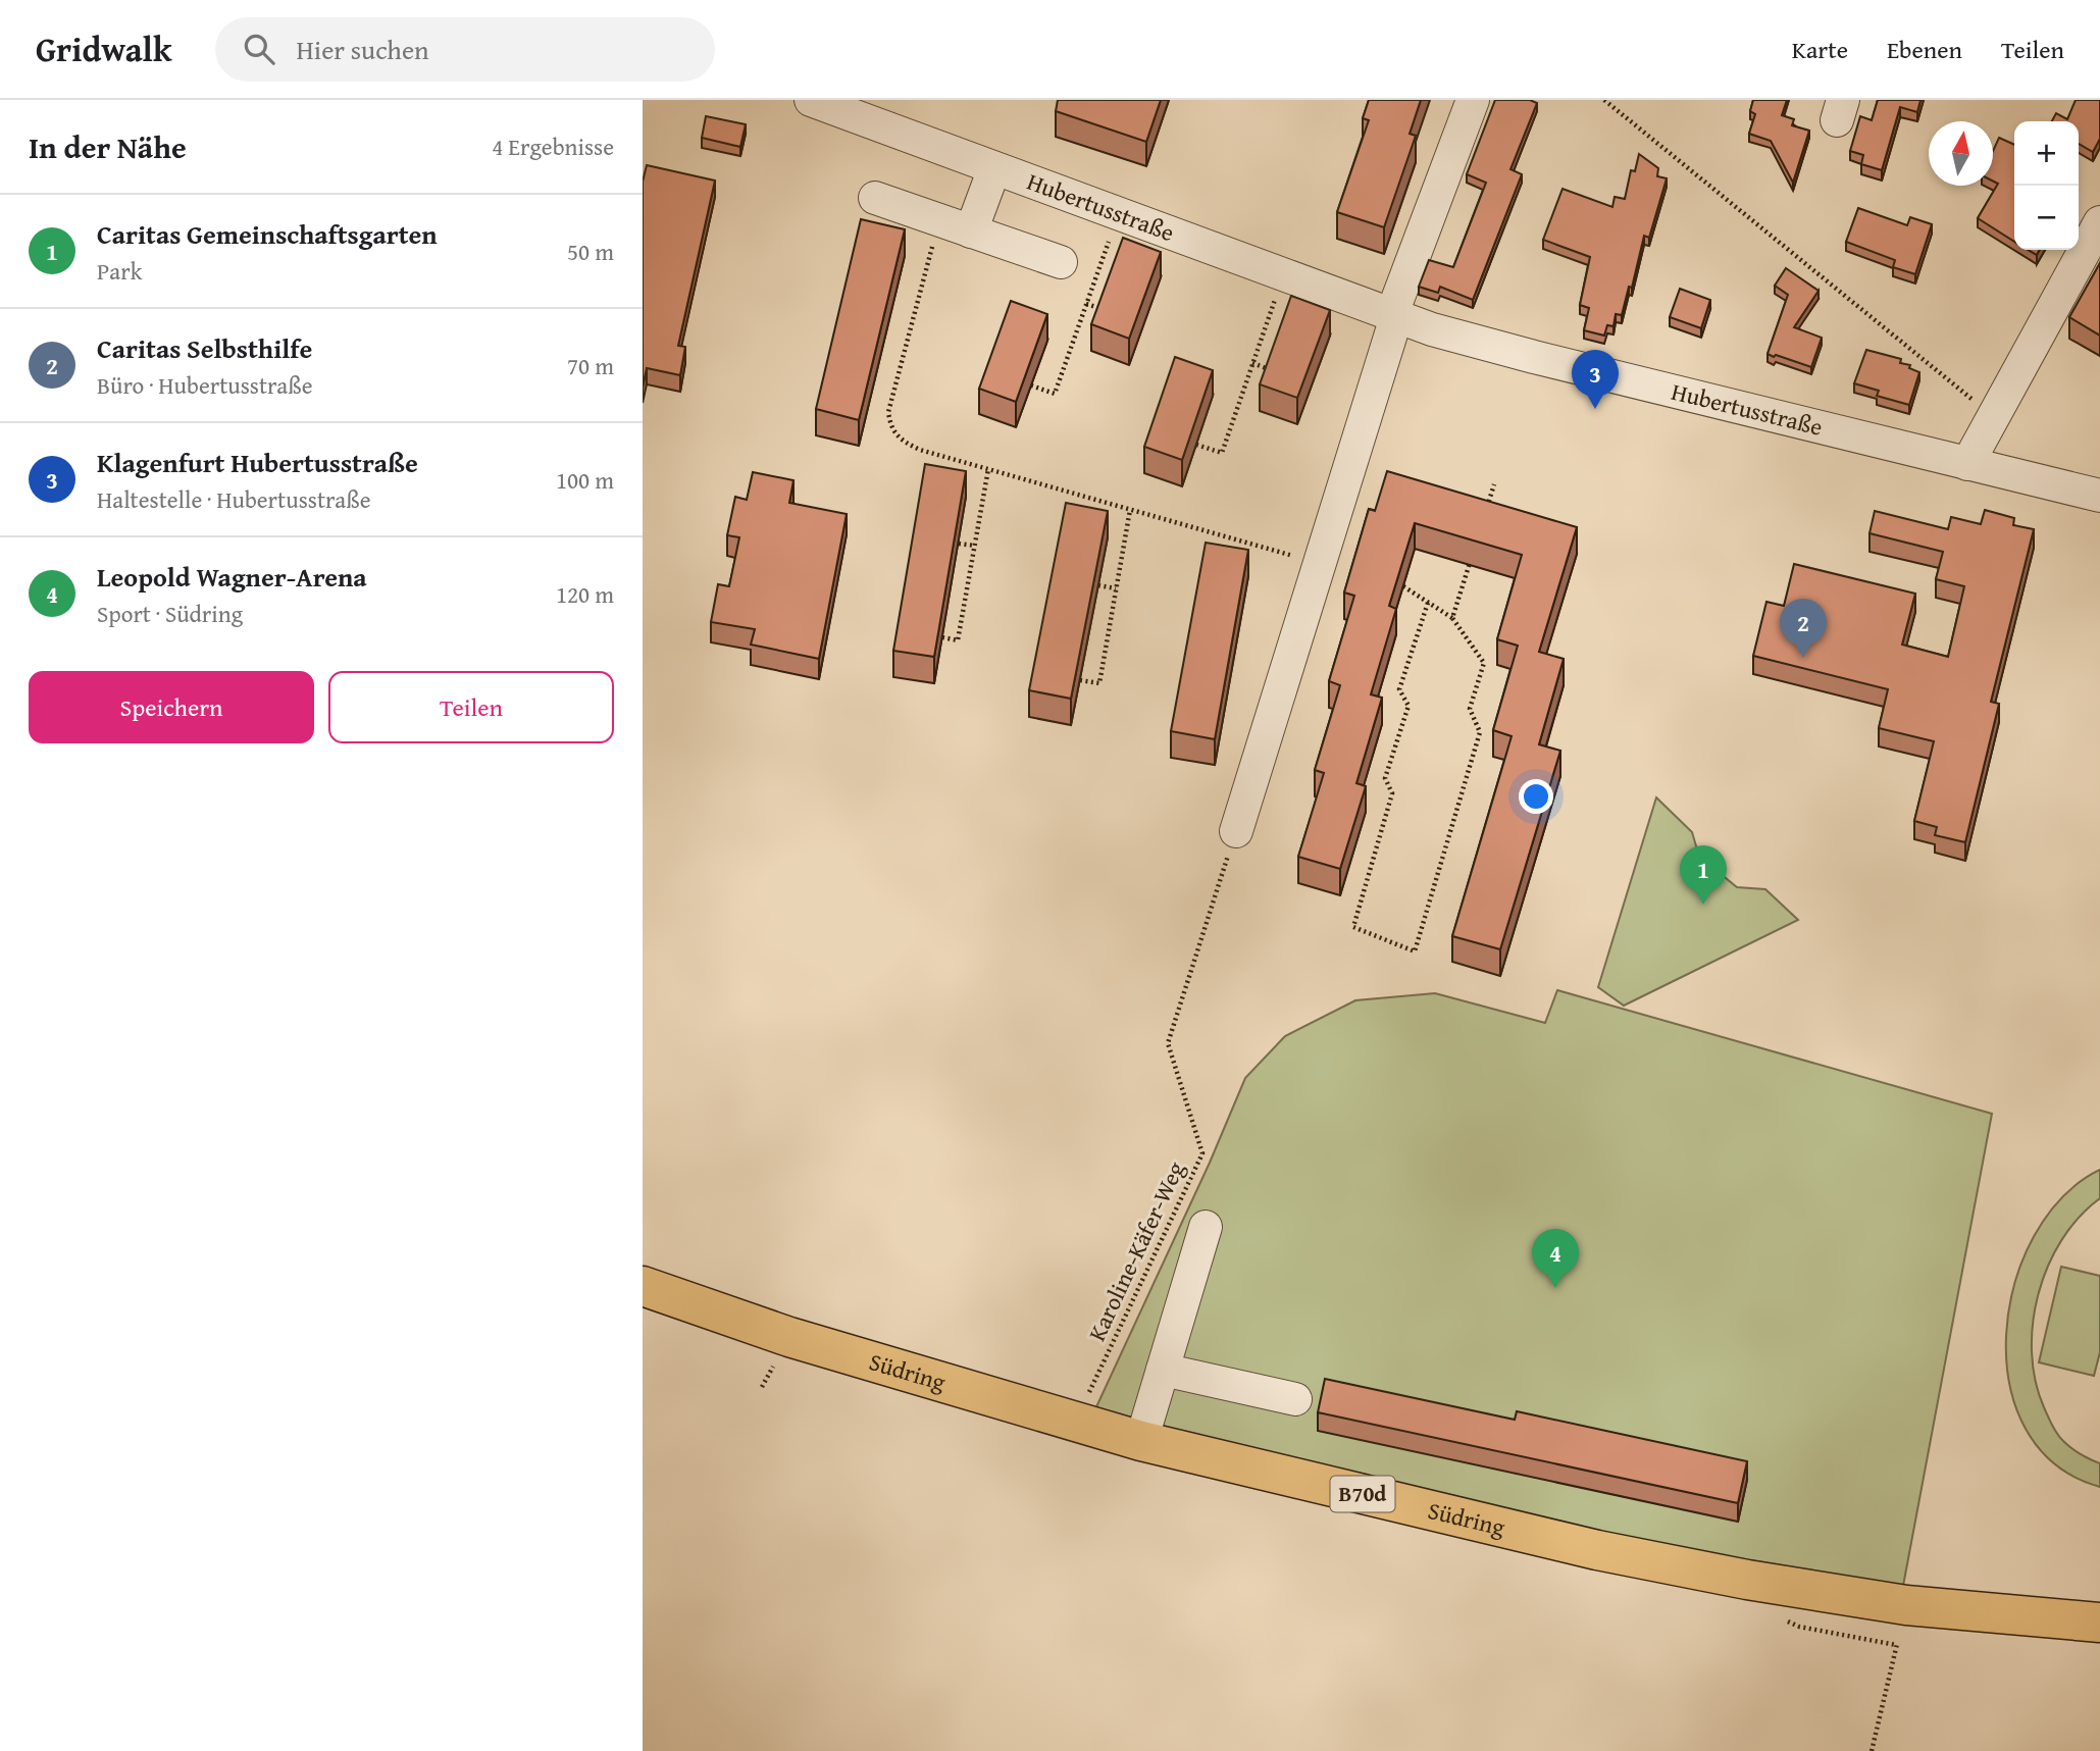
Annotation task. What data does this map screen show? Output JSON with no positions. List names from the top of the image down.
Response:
{
  "streets": {
    "main road": ["Südring", "B70d"],
    "street": ["Hubertusstraße"],
    "path": ["Karoline-Käfer-Weg"]
  },
  "north": "top",
  "page": {
    "header": "Gridwalk",
    "search": "Hier suchen",
    "nav": ["Karte", "Ebenen", "Teilen"],
    "heading": ["In der Nähe", "4 Ergebnisse"],
    "map_buttons": ["+", "−"],
    "list": [
      {
        "mark": "1",
        "name": "Caritas Gemeinschaftsgarten",
        "note": "Park",
        "value": "50 m"
      },
      {
        "mark": "2",
        "name": "Caritas Selbsthilfe",
        "note": "Büro · Hubertusstraße",
        "value": "70 m"
      },
      {
        "mark": "3",
        "name": "Klagenfurt Hubertusstraße",
        "note": "Haltestelle · Hubertusstraße",
        "value": "100 m"
      },
      {
        "mark": "4",
        "name": "Leopold Wagner-Arena",
        "note": "Sport · Südring",
        "value": "120 m"
      }
    ],
    "pins": [
      "3",
      "2",
      "1",
      "4"
    ],
    "buttons": ["Speichern", "Teilen"]
  }
}
